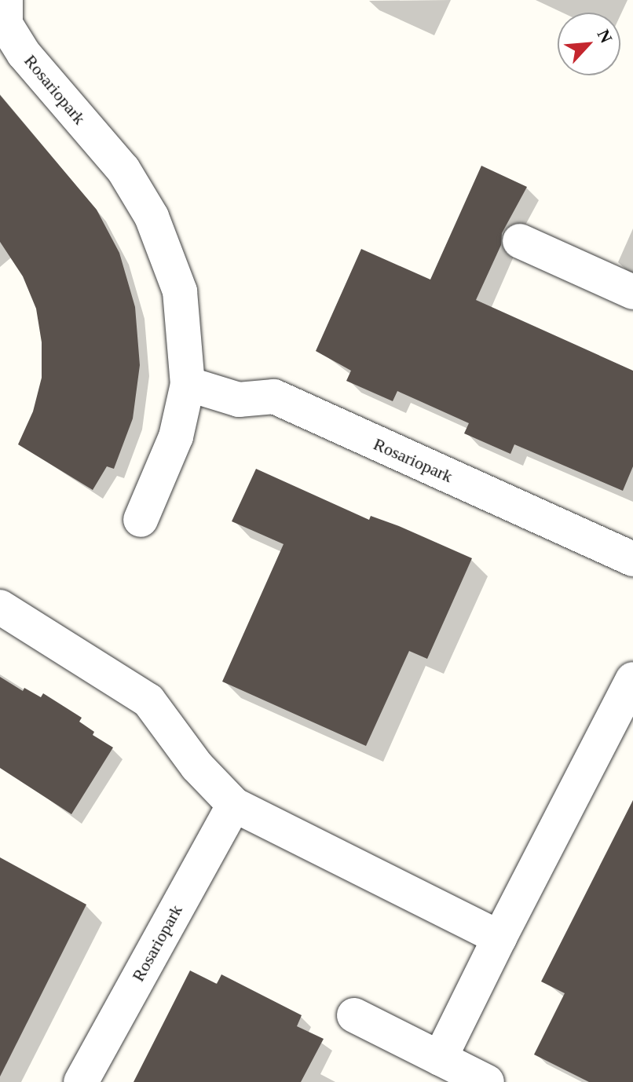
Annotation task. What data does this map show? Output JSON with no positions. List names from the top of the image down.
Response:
{
  "streets": {
    "street": ["Rosariopark"]
  },
  "north": "top right"
}
